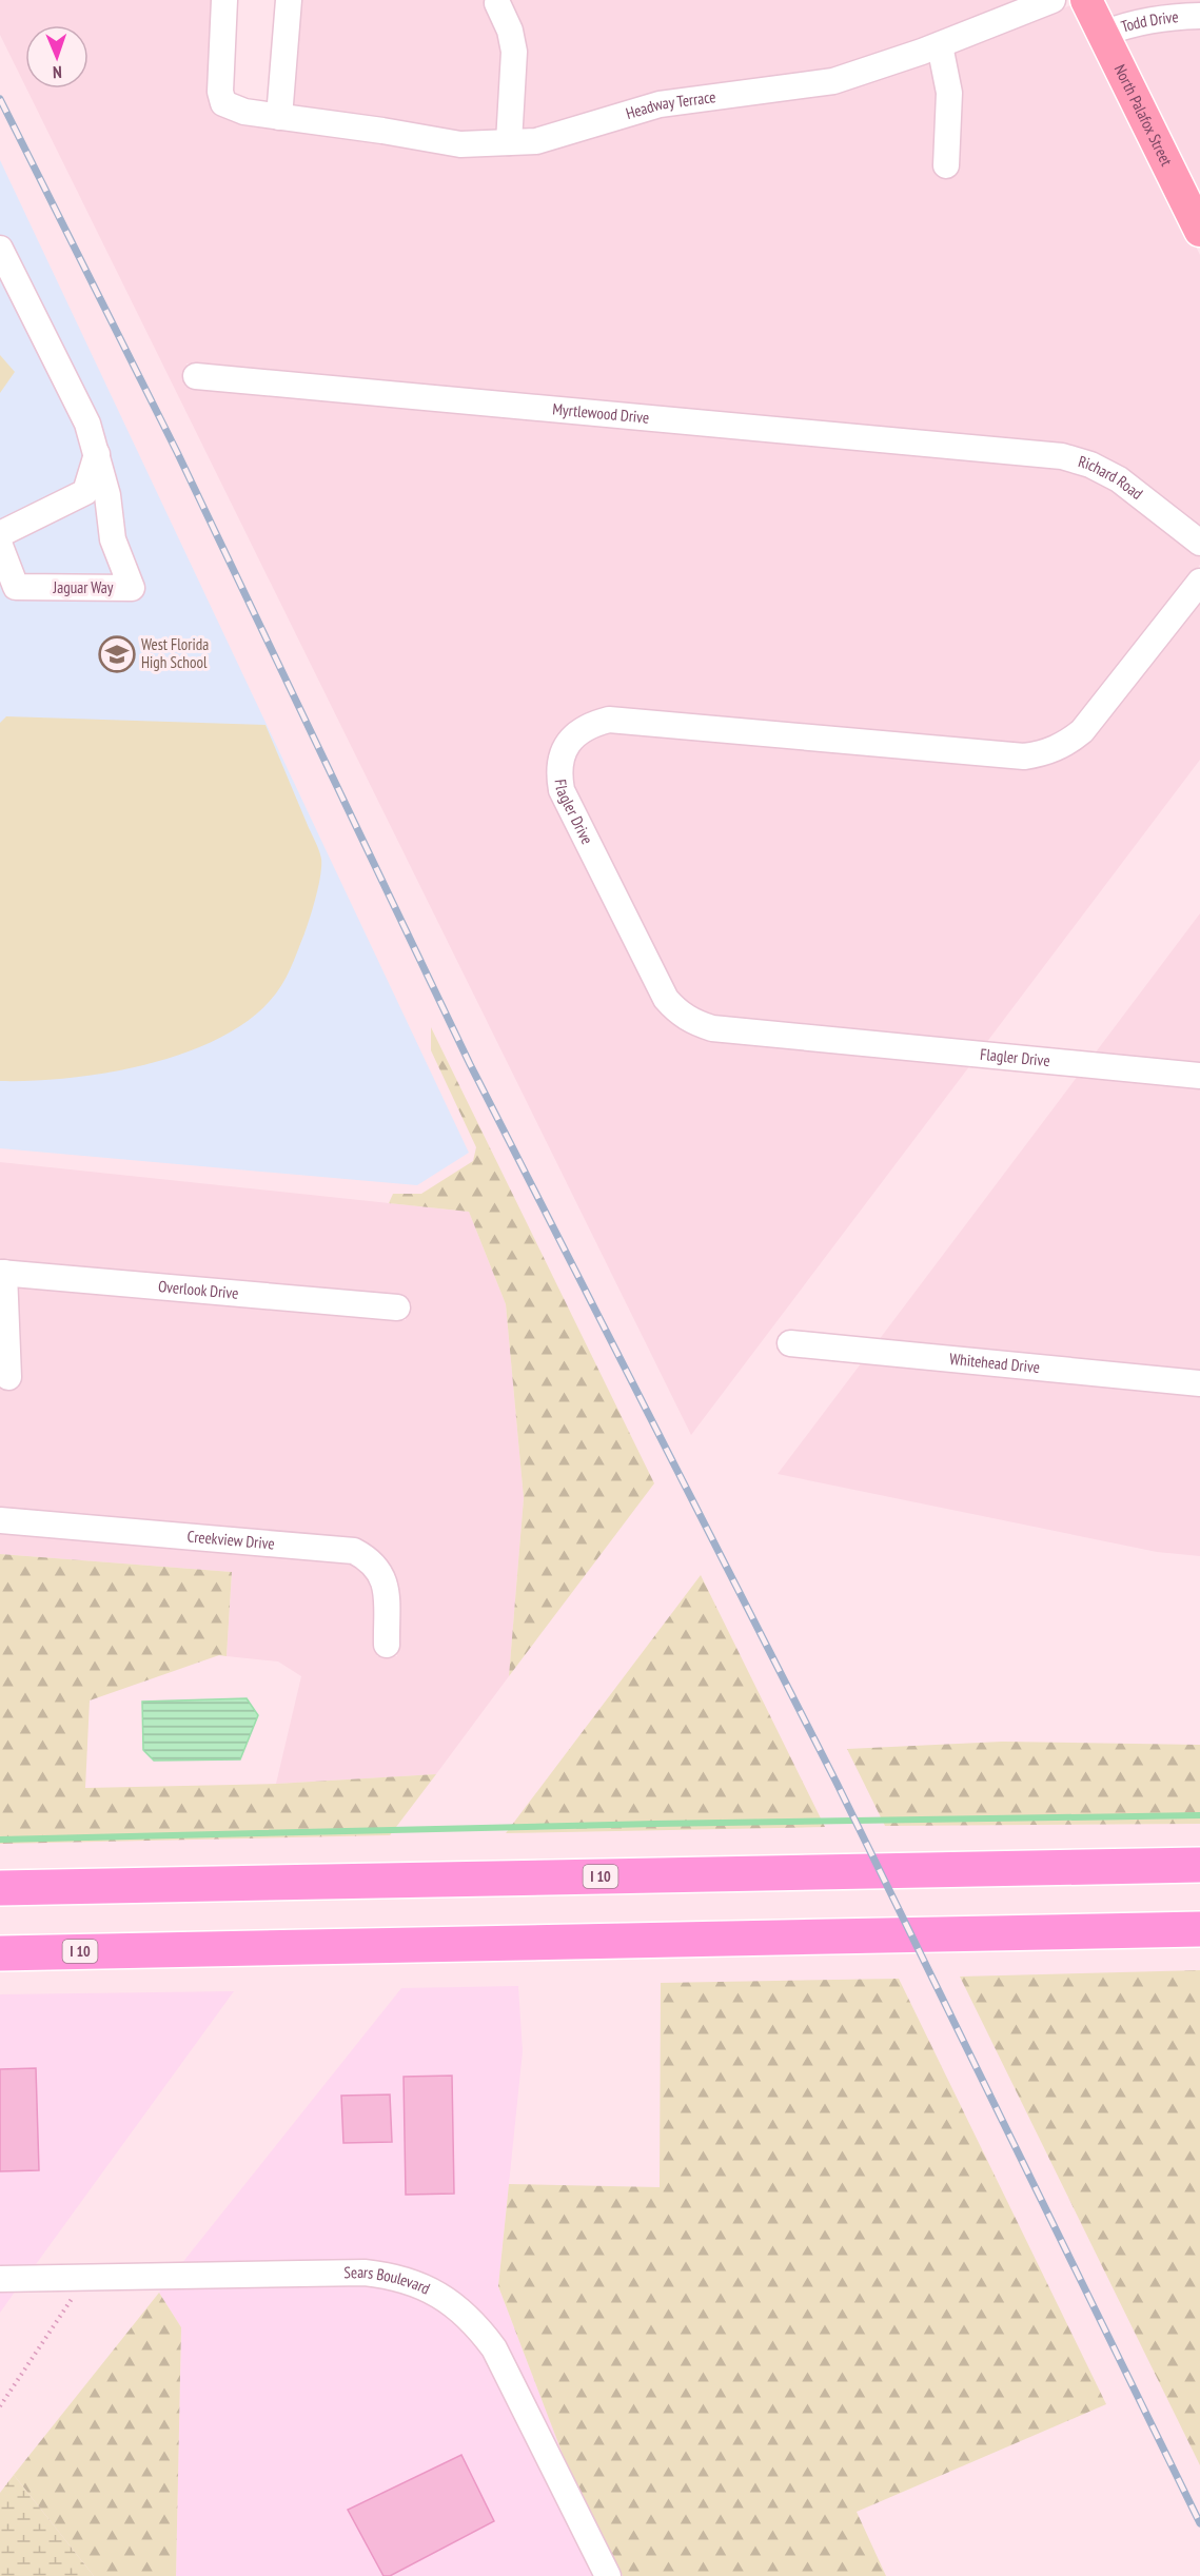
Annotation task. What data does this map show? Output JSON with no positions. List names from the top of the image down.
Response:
{
  "streets": {
    "highway": ["I 10"],
    "main road": ["North Palafox Street"],
    "street": [
      "Todd Drive",
      "Headway Terrace",
      "Myrtlewood Drive",
      "Richard Road",
      "Jaguar Way",
      "Flagler Drive",
      "Overlook Drive",
      "Whitehead Drive",
      "Creekview Drive",
      "Sears Boulevard"
    ]
  },
  "crossings": [
    ["Todd Drive", "North Palafox Street"],
    ["Myrtlewood Drive", "Richard Road"]
  ],
  "places": {
    "school or university": ["West Florida High School"]
  },
  "north": "bottom"
}
